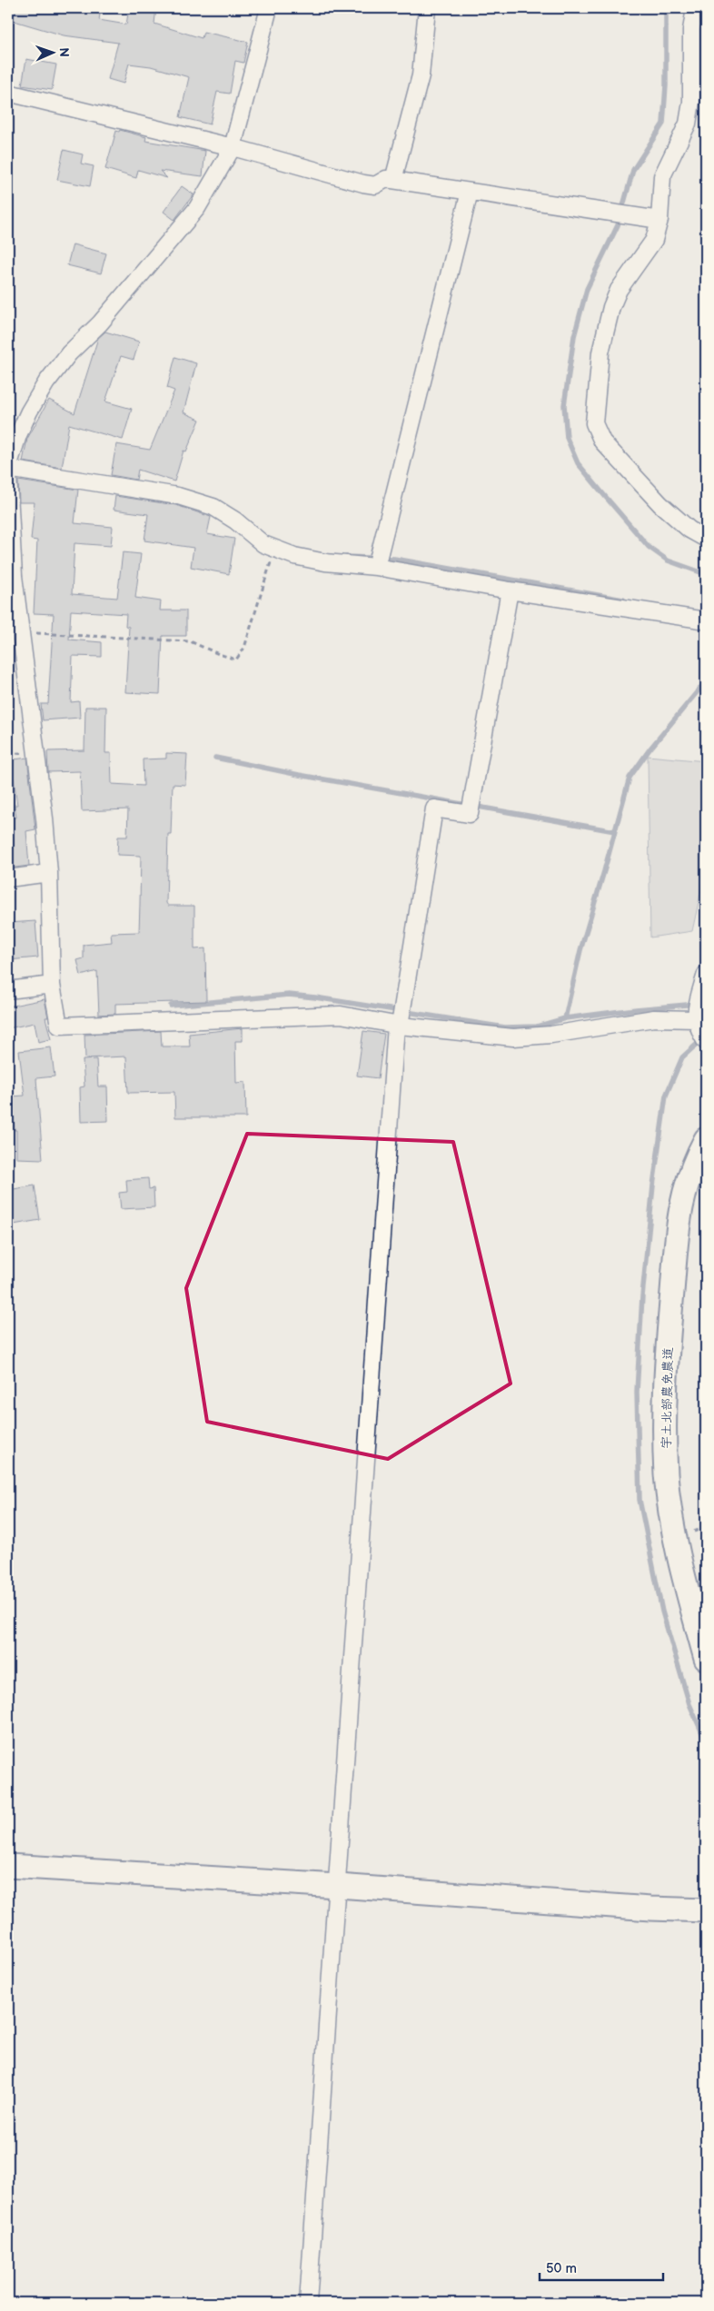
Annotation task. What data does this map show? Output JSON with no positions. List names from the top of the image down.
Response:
{
  "streets": {
    "street": ["宇土北部農免農道"]
  },
  "scale_bar": "50 m",
  "north": "right"
}
